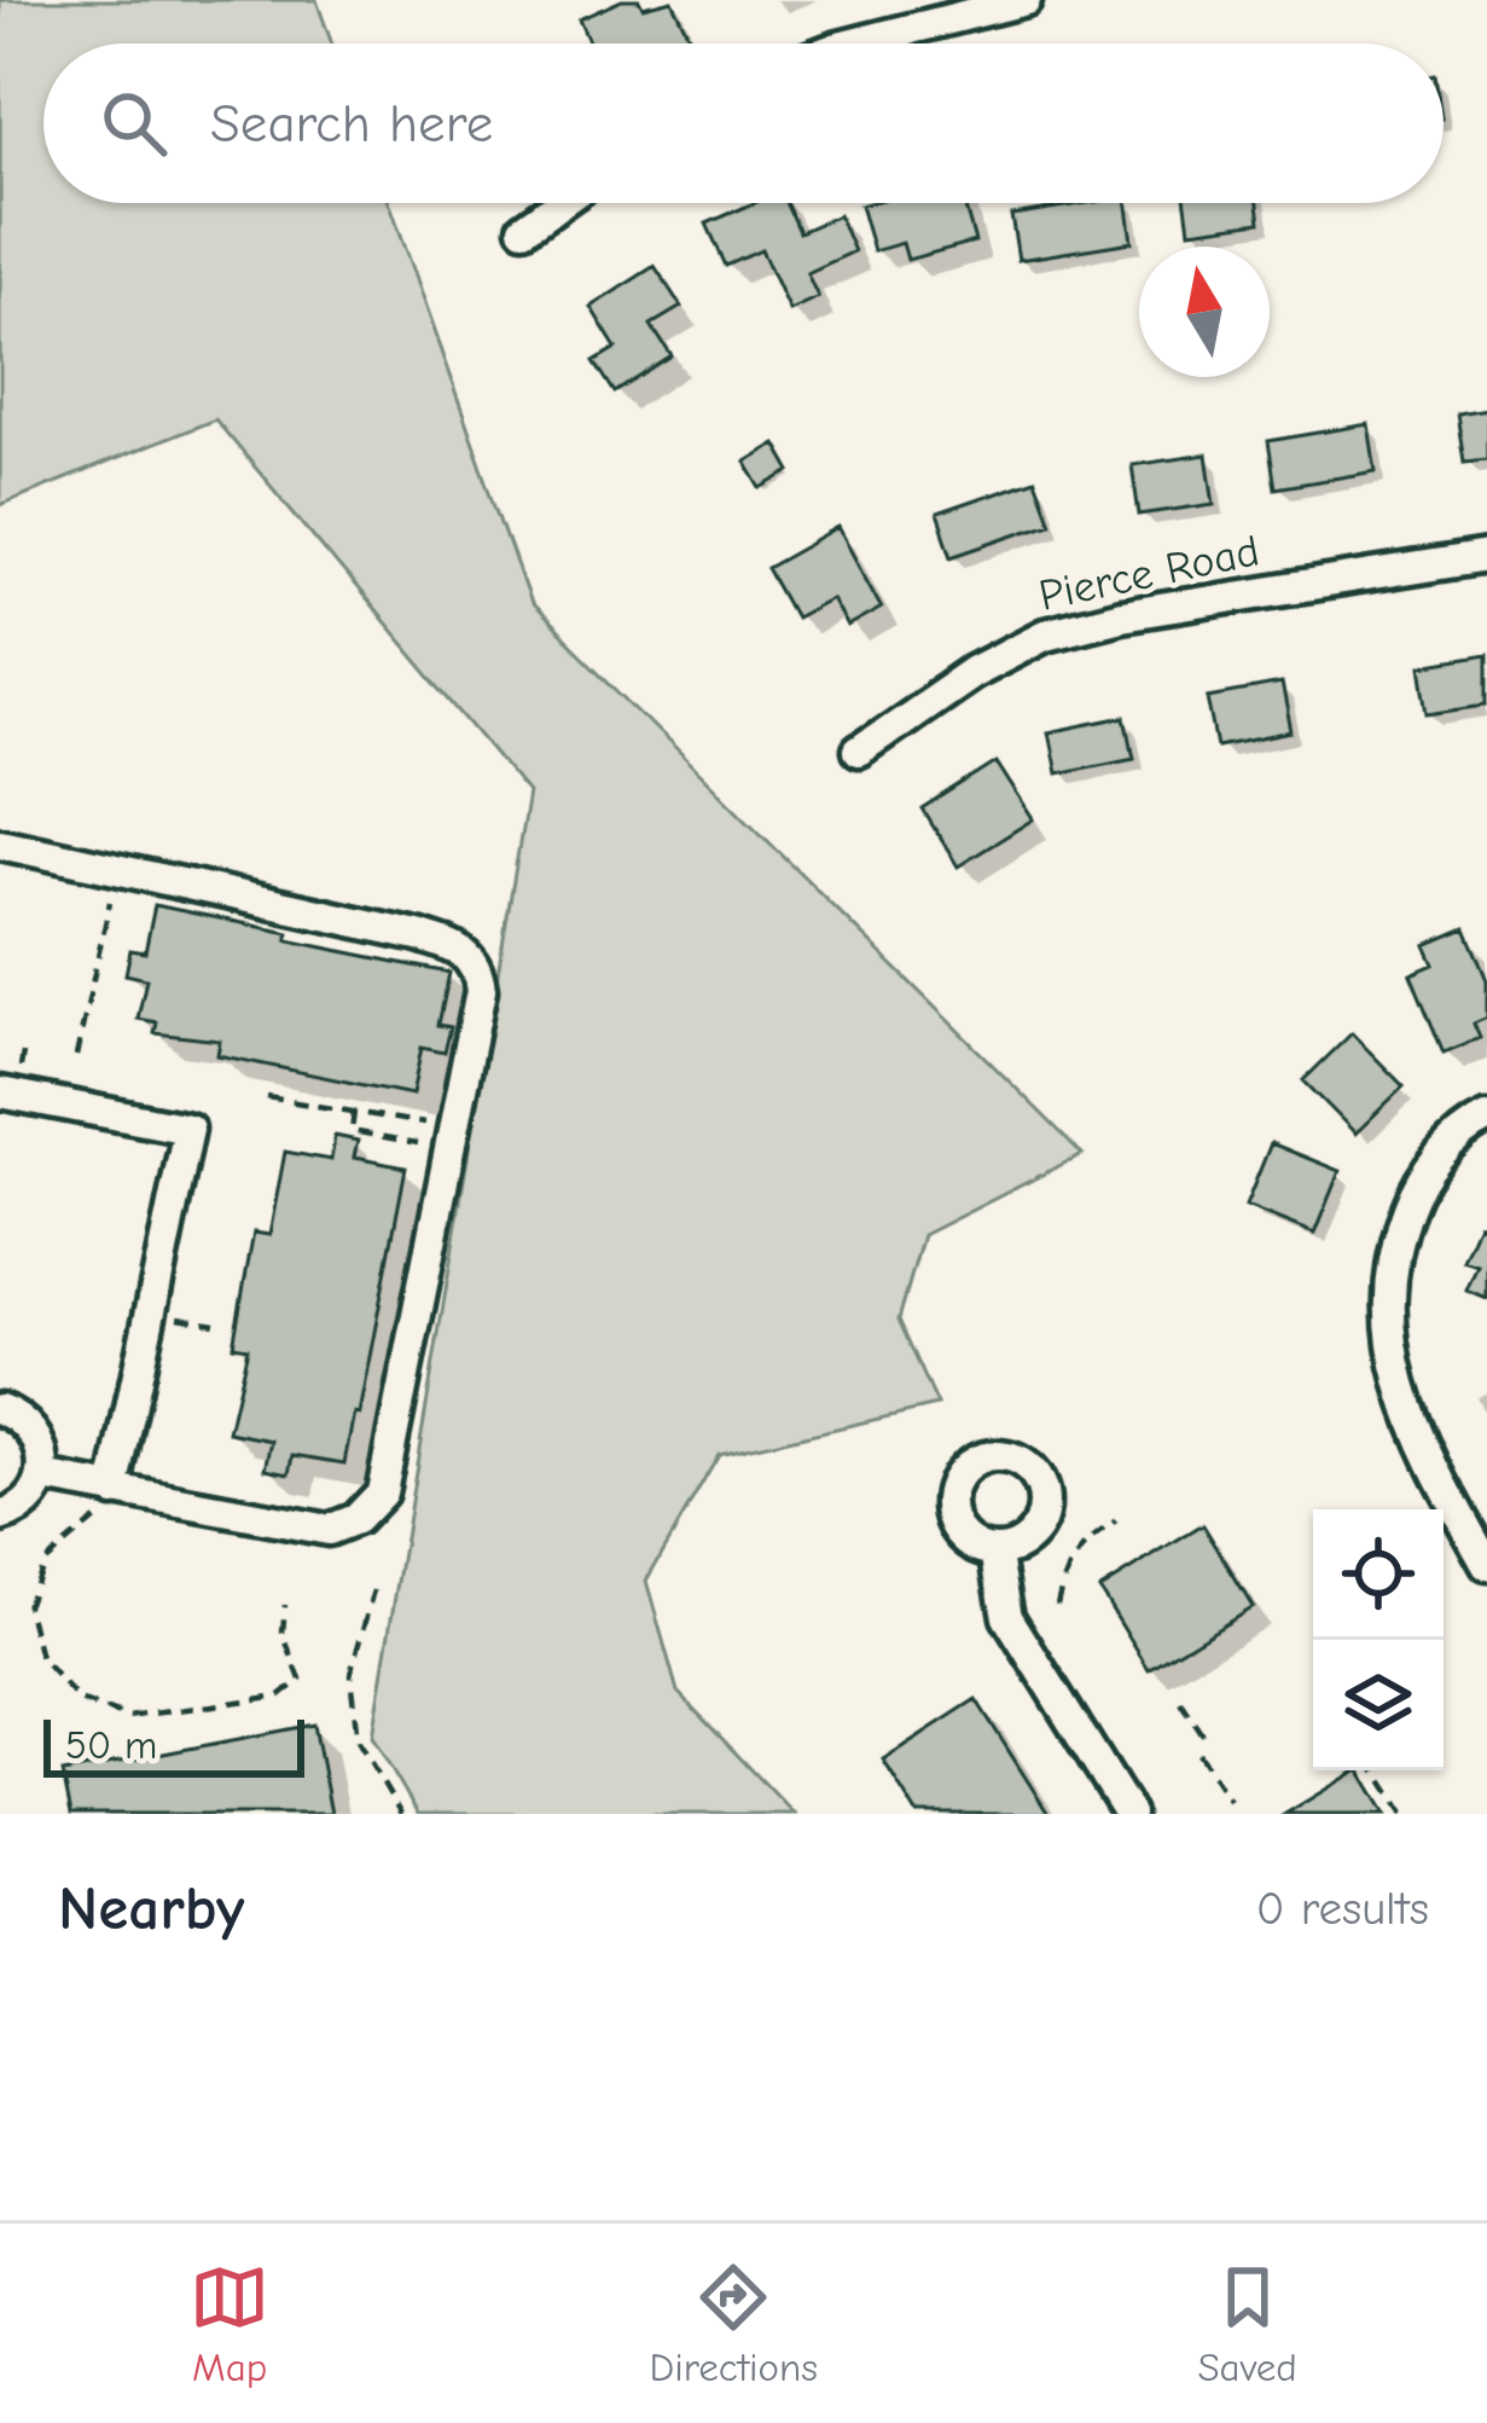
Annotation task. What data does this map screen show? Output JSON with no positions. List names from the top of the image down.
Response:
{
  "streets": {
    "street": ["Pierce Road"]
  },
  "scale_bar": "50 m",
  "north": "top",
  "page": {
    "search": "Search here",
    "scale": "50 m",
    "heading": ["Nearby", "0 results"],
    "nav": ["Map", "Directions", "Saved"]
  }
}
